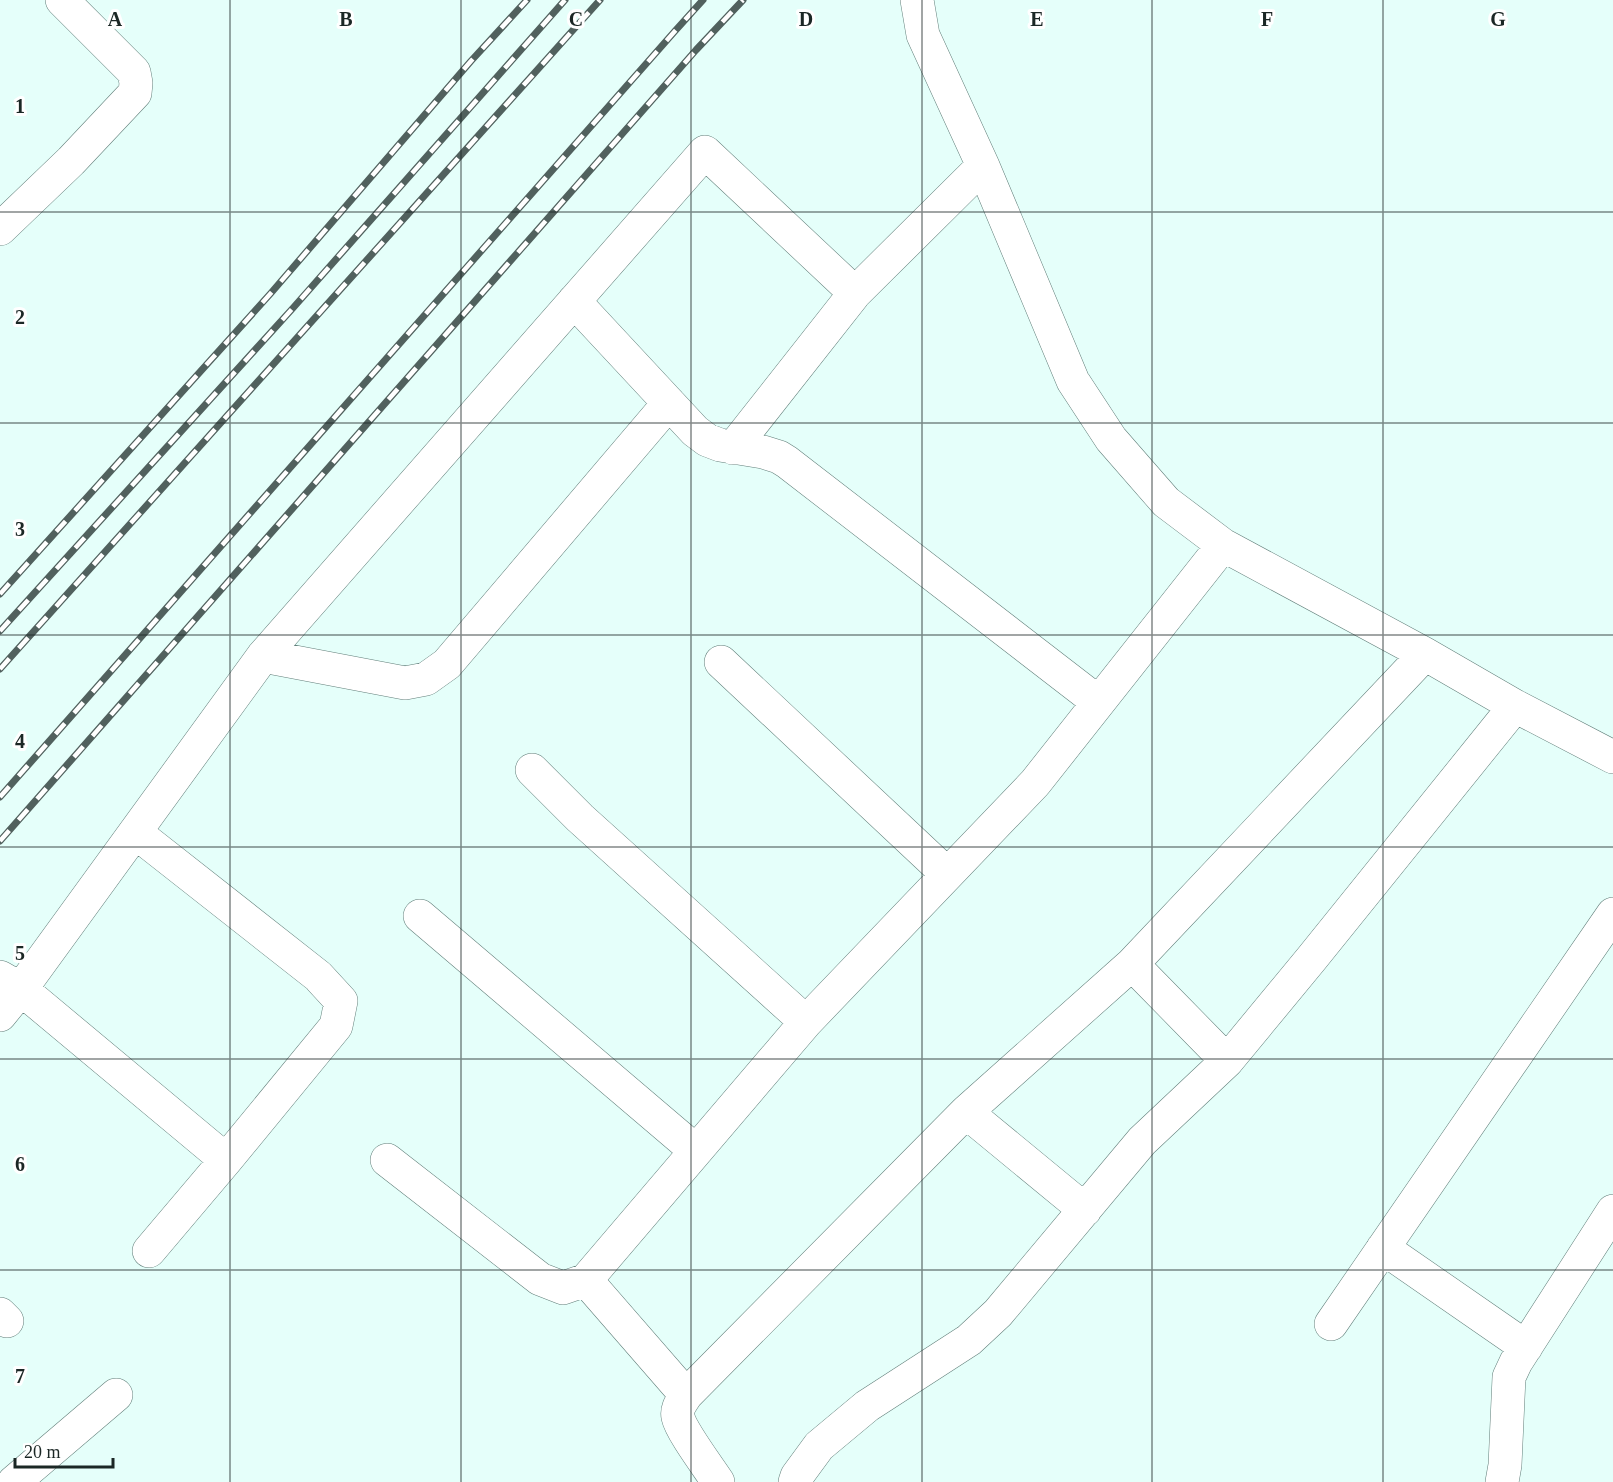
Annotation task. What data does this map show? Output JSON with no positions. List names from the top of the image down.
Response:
{
  "scale_bar": "20 m",
  "grid": {
    "columns": [
      "A",
      "B",
      "C",
      "D",
      "E",
      "F",
      "G"
    ],
    "rows": [
      "1",
      "2",
      "3",
      "4",
      "5",
      "6",
      "7"
    ]
  }
}
